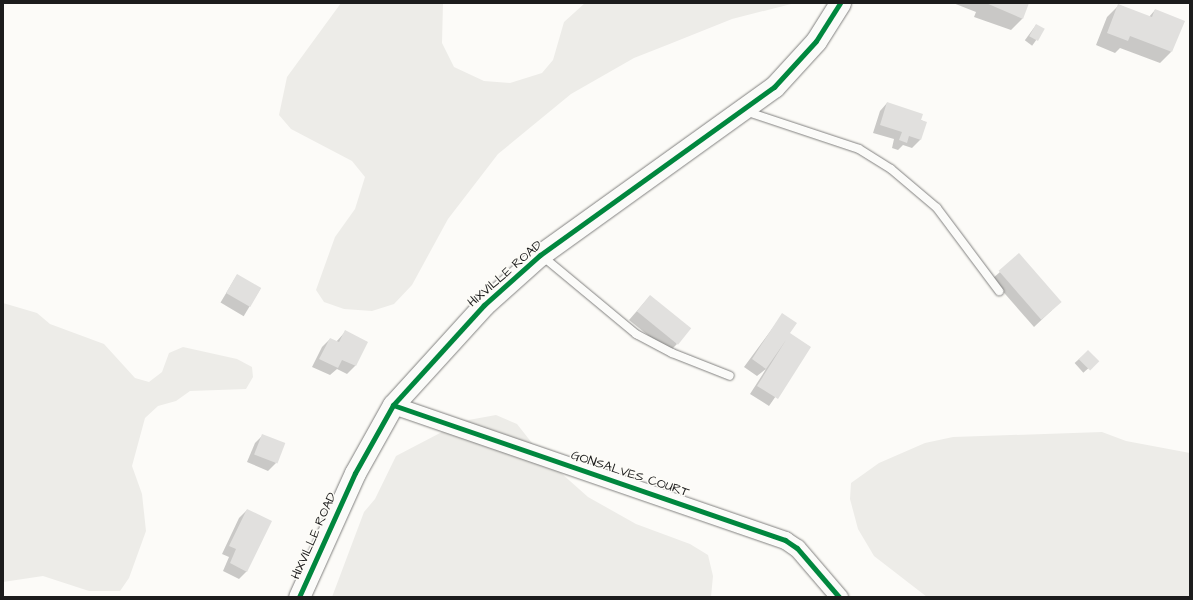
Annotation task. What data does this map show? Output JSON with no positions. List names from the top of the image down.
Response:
{
  "streets": {
    "street": ["HIXVILLE ROAD", "GONSALVES COURT"]
  },
  "crossings": [
    ["HIXVILLE ROAD", "GONSALVES COURT"]
  ]
}
